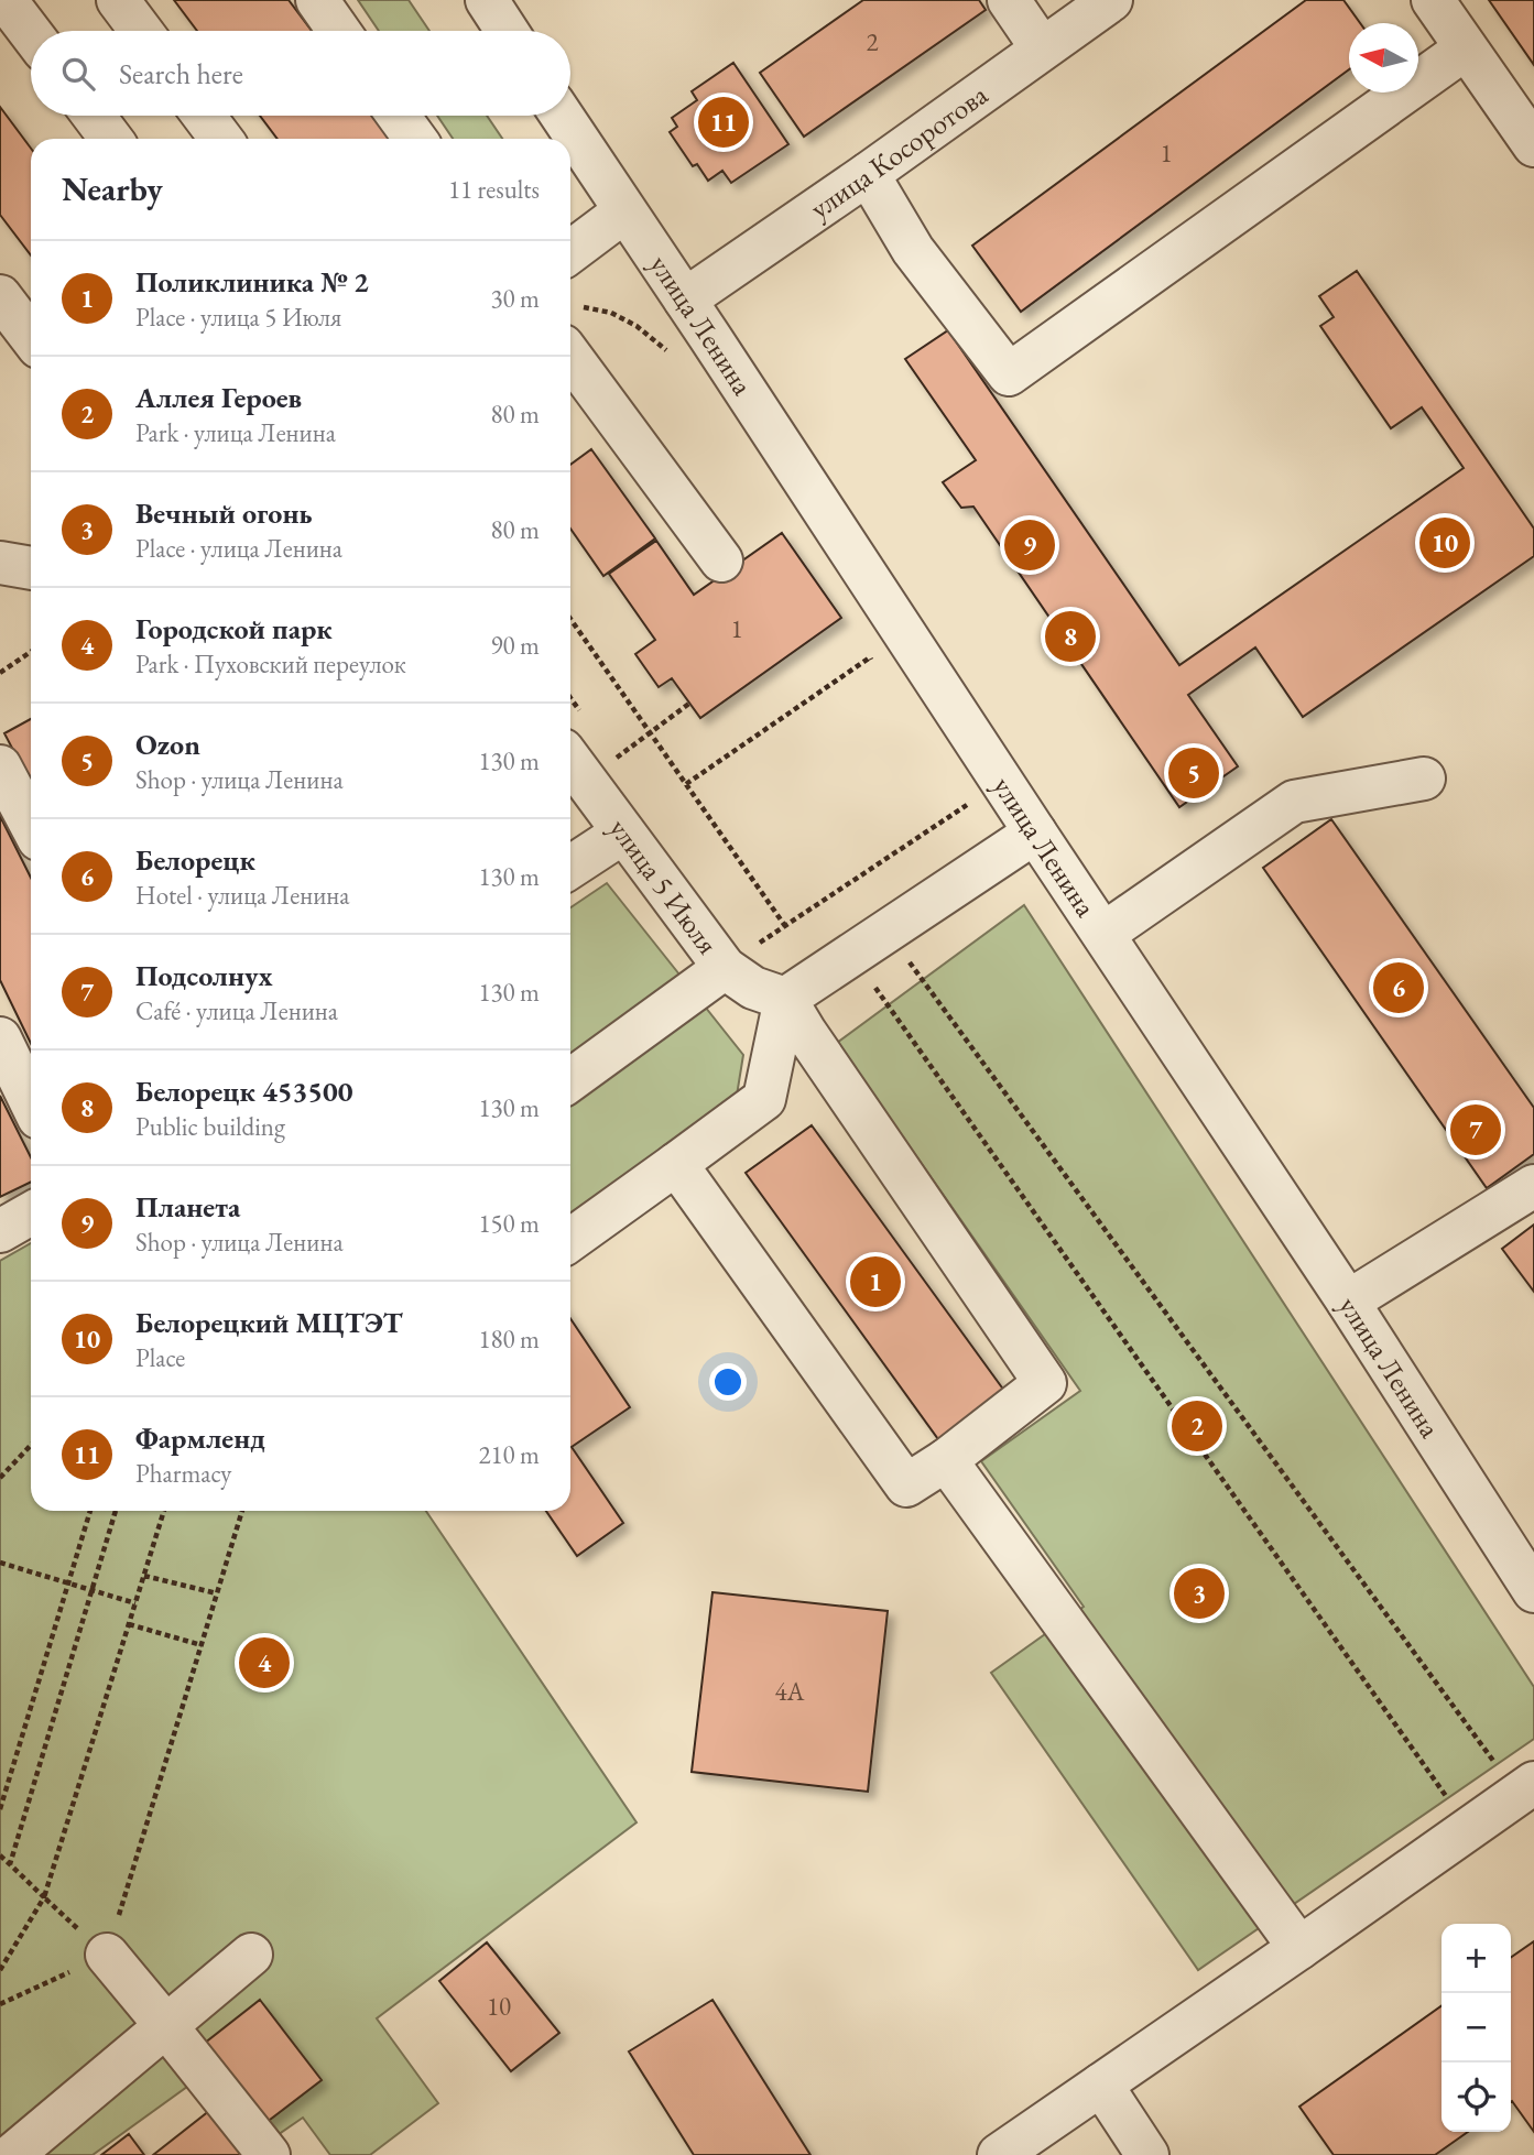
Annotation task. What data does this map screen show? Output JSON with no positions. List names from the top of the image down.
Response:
{
  "streets": {
    "street": ["улица Косоротова", "улица Ленина", "улица 5 Июля"]
  },
  "crossings": [
    ["улица Косоротова", "улица Ленина"]
  ],
  "house_numbers": [
    "2",
    "1",
    "1",
    "4А",
    "10"
  ],
  "north": "left",
  "page": {
    "search": "Search here",
    "pins": [
      "11",
      "10",
      "9",
      "8",
      "5",
      "6",
      "7",
      "1",
      "2",
      "3",
      "4"
    ],
    "heading": ["Nearby", "11 results"],
    "list": [
      {
        "mark": "1",
        "name": "Поликлиника № 2",
        "note": "Place · улица 5 Июля",
        "value": "30 m"
      },
      {
        "mark": "2",
        "name": "Аллея Героев",
        "note": "Park · улица Ленина",
        "value": "80 m"
      },
      {
        "mark": "3",
        "name": "Вечный огонь",
        "note": "Place · улица Ленина",
        "value": "80 m"
      },
      {
        "mark": "4",
        "name": "Городской парк",
        "note": "Park · Пуховский переулок",
        "value": "90 m"
      },
      {
        "mark": "5",
        "name": "Ozon",
        "note": "Shop · улица Ленина",
        "value": "130 m"
      },
      {
        "mark": "6",
        "name": "Белорецк",
        "note": "Hotel · улица Ленина",
        "value": "130 m"
      },
      {
        "mark": "7",
        "name": "Подсолнух",
        "note": "Café · улица Ленина",
        "value": "130 m"
      },
      {
        "mark": "8",
        "name": "Белорецк 453500",
        "note": "Public building",
        "value": "130 m"
      },
      {
        "mark": "9",
        "name": "Планета",
        "note": "Shop · улица Ленина",
        "value": "150 m"
      },
      {
        "mark": "10",
        "name": "Белорецкий МЦТЭТ",
        "note": "Place",
        "value": "180 m"
      },
      {
        "mark": "11",
        "name": "Фармленд",
        "note": "Pharmacy",
        "value": "210 m"
      }
    ],
    "map_buttons": ["+", "−"]
  }
}
